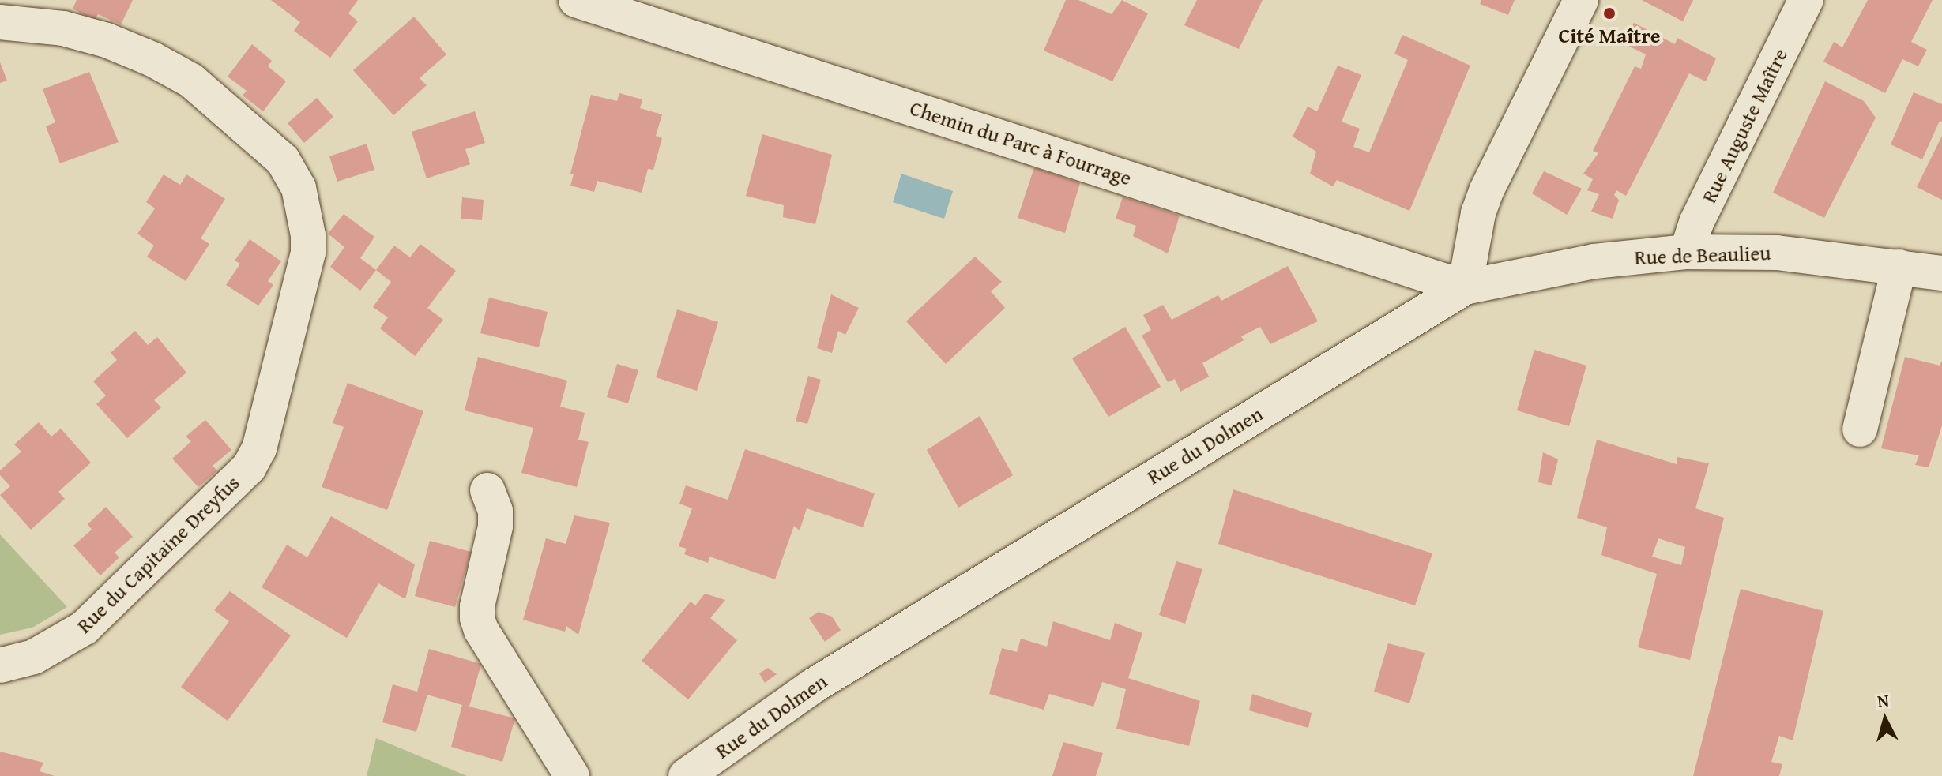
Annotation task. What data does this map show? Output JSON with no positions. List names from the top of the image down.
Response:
{
  "streets": {
    "street": [
      "Rue Auguste Maître",
      "Chemin du Parc à Fourrage",
      "Rue de Beaulieu",
      "Rue du Dolmen",
      "Rue du Capitaine Dreyfus"
    ]
  },
  "crossings": [
    ["Rue Auguste Maître", "Rue de Beaulieu"],
    ["Chemin du Parc à Fourrage", "Rue de Beaulieu"],
    ["Chemin du Parc à Fourrage", "Rue du Dolmen"],
    ["Rue de Beaulieu", "Rue du Dolmen"]
  ],
  "places": ["Cité Maître"],
  "north": "top"
}
